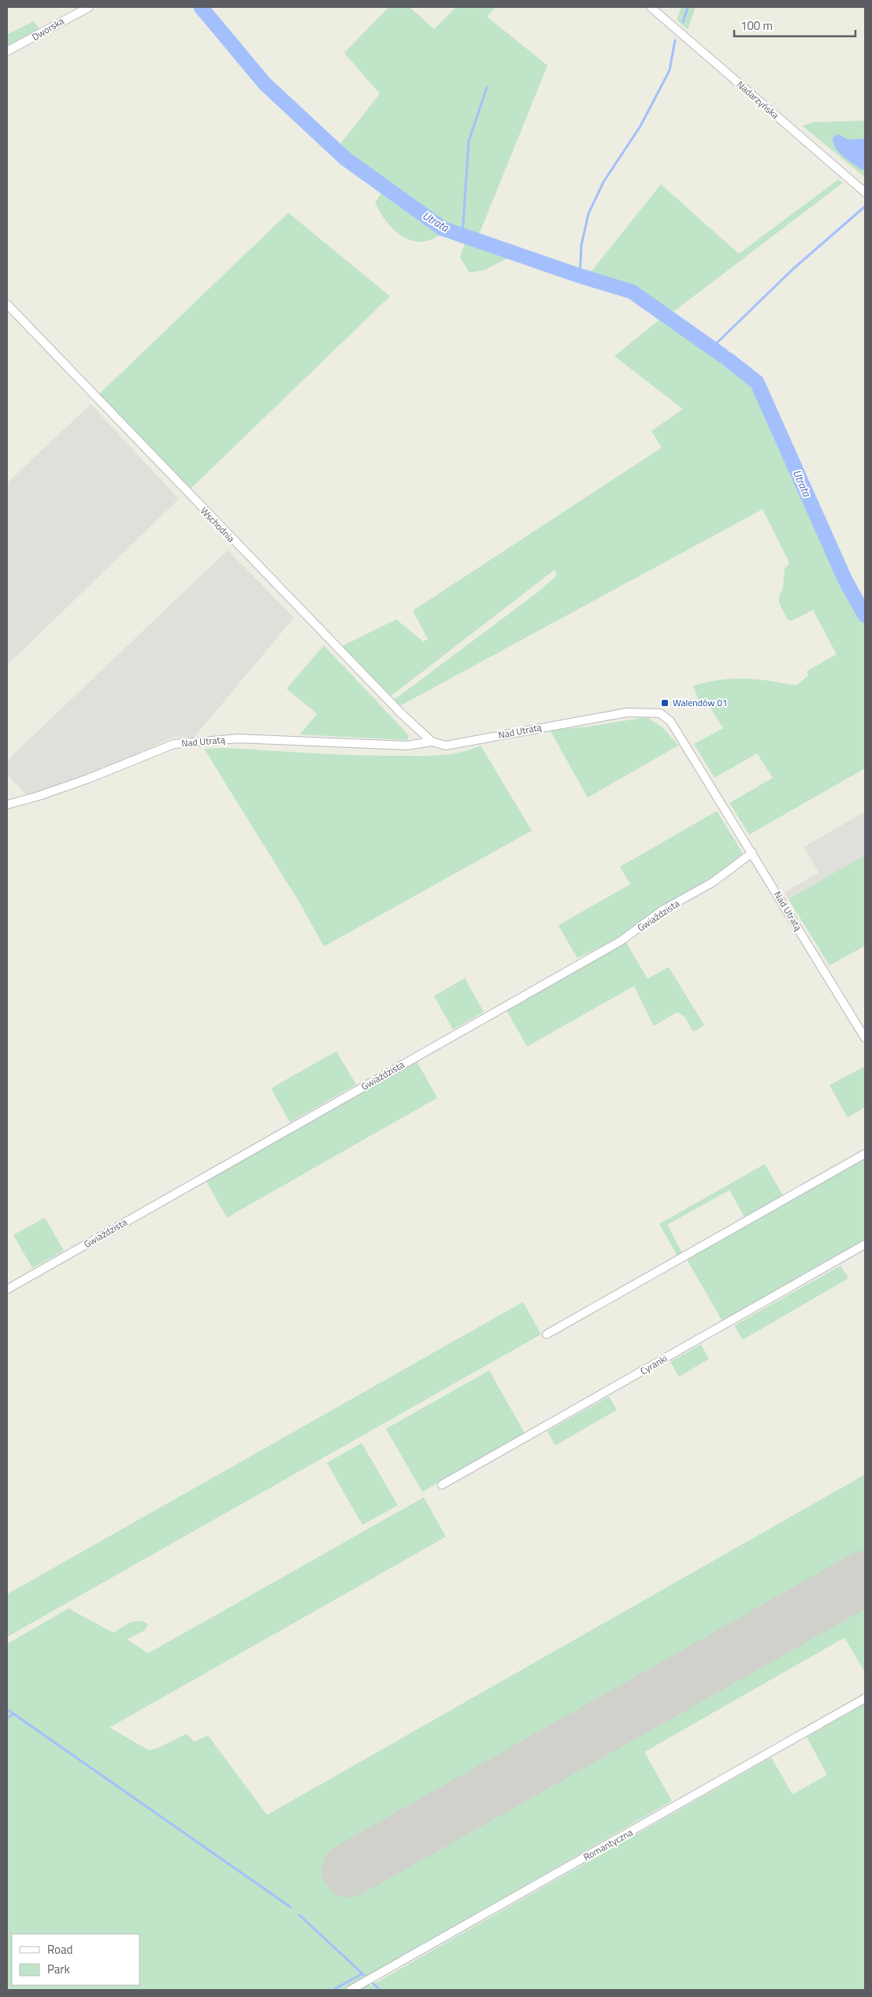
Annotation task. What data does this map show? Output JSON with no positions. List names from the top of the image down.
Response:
{
  "streets": {
    "street": [
      "Dworska",
      "Nadarzyńska",
      "Wschodnia",
      "Nad Utratą",
      "Gwiaździsta",
      "Cyranki",
      "Romantyczna"
    ]
  },
  "crossings": [
    ["Wschodnia", "Nad Utratą"],
    ["Nad Utratą", "Gwiaździsta"]
  ],
  "water": ["Utrata"],
  "places": {
    "transit": ["Walendów 01"]
  },
  "legend": ["Road", "Park"],
  "scale_bar": "100 m"
}
